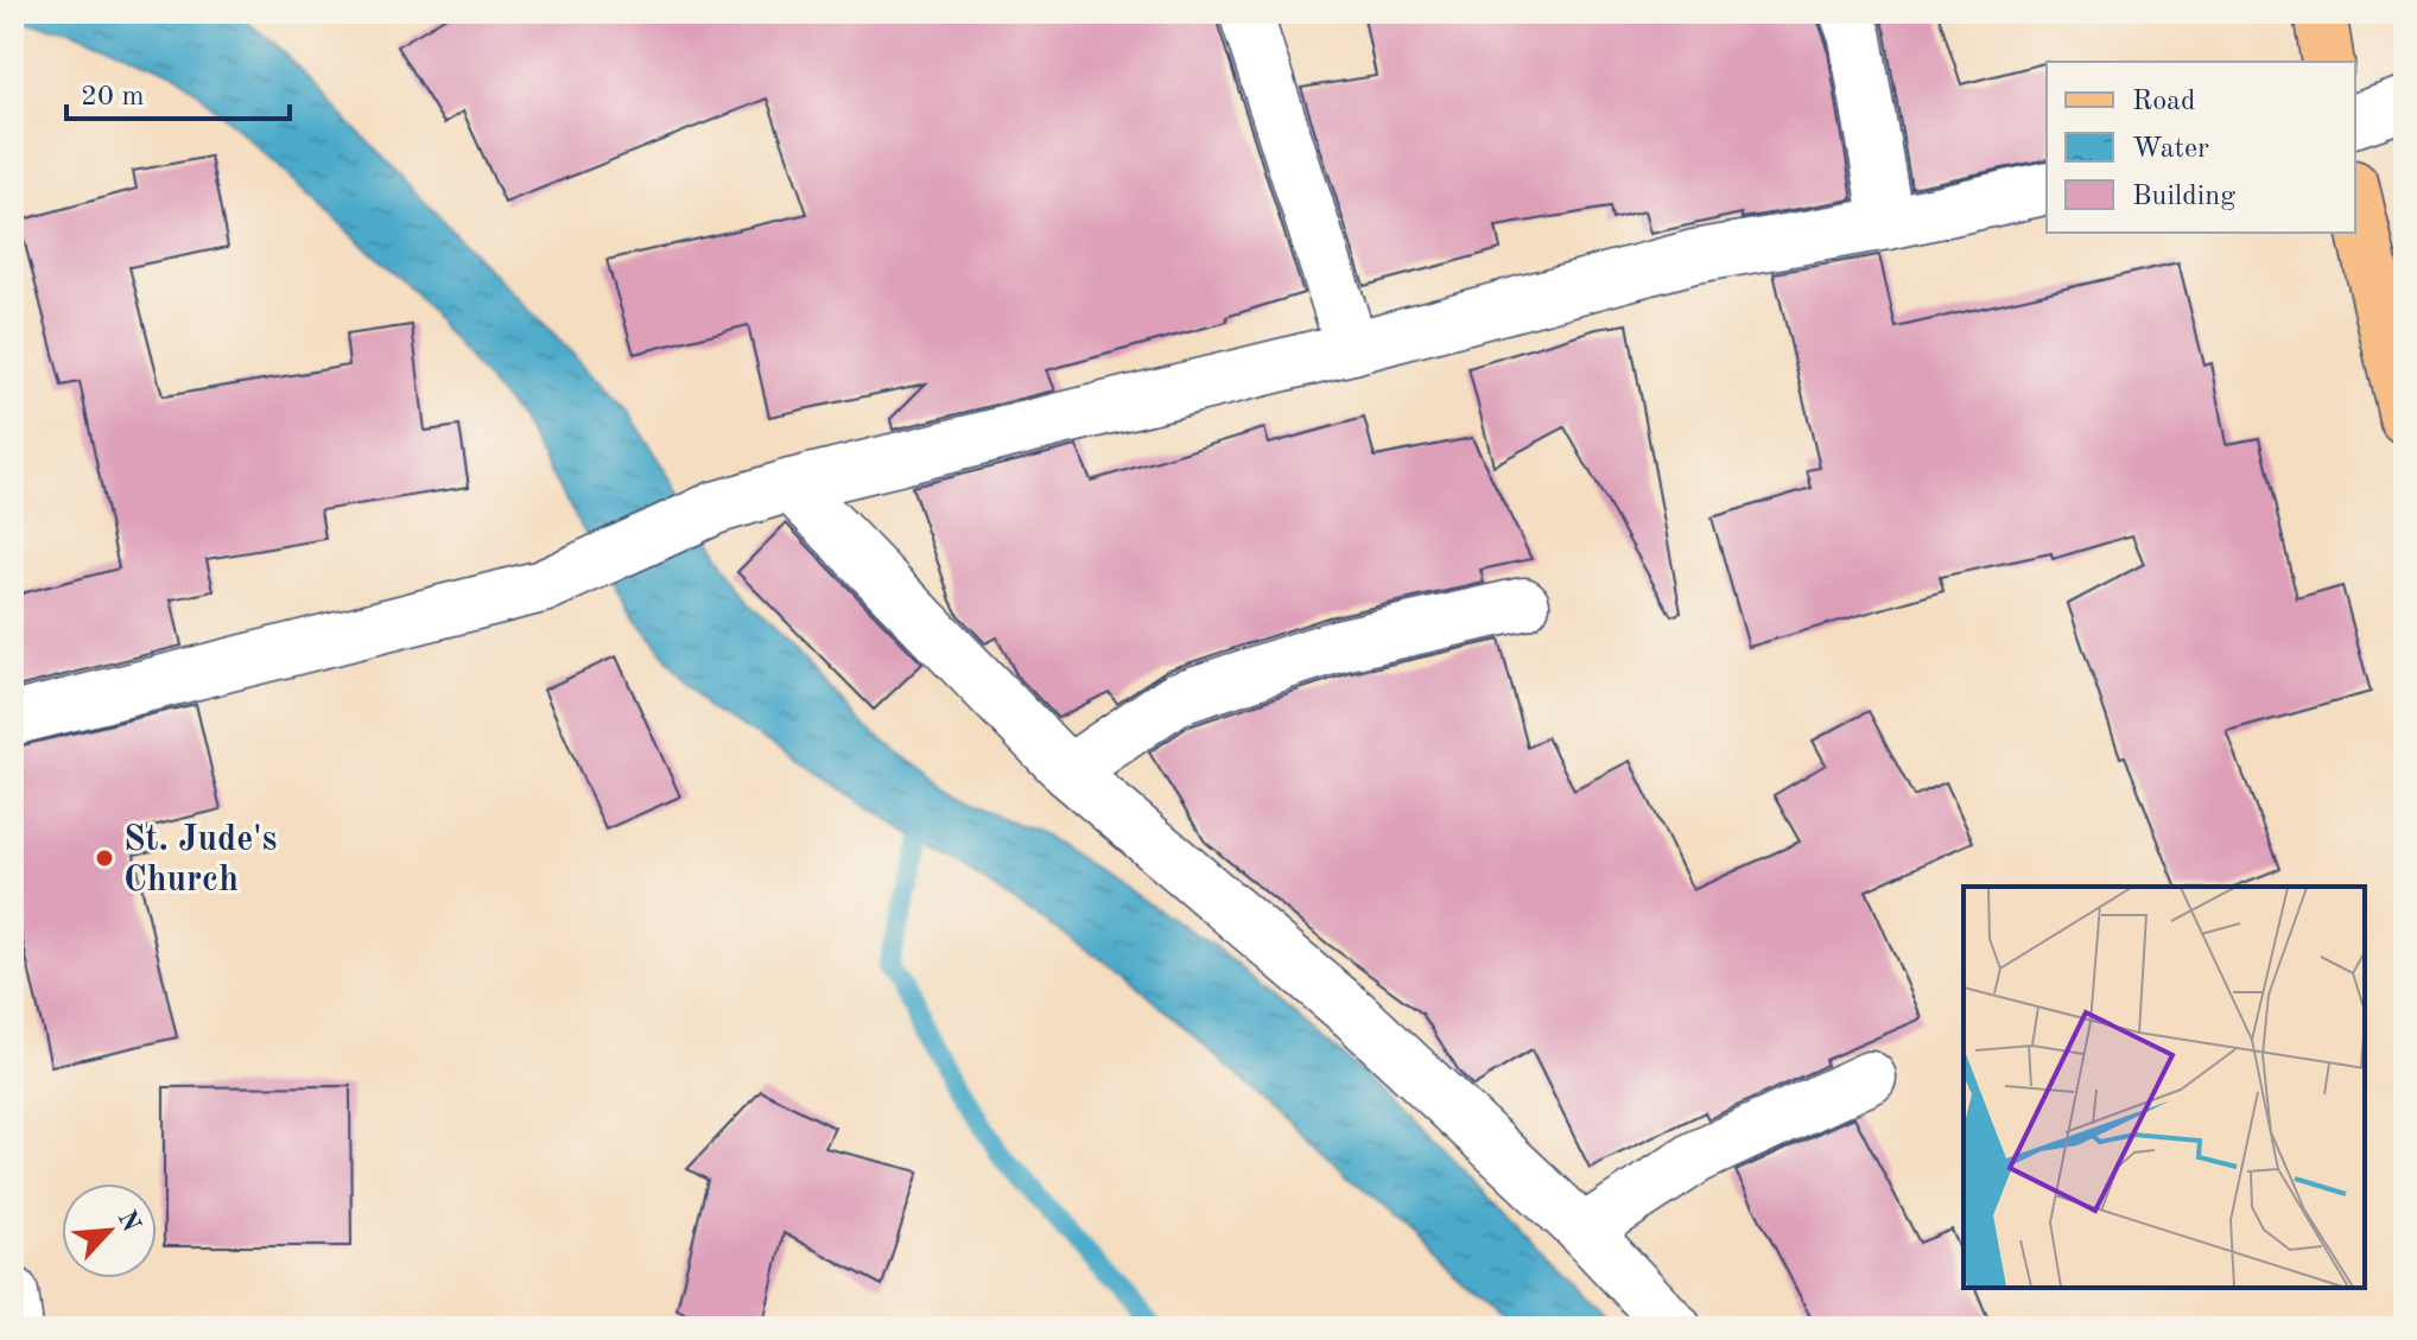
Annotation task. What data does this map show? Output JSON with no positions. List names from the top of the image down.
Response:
{
  "places": ["St. Jude's Church"],
  "legend": ["Road", "Water", "Building"],
  "scale_bar": "20 m",
  "north": "top right"
}
